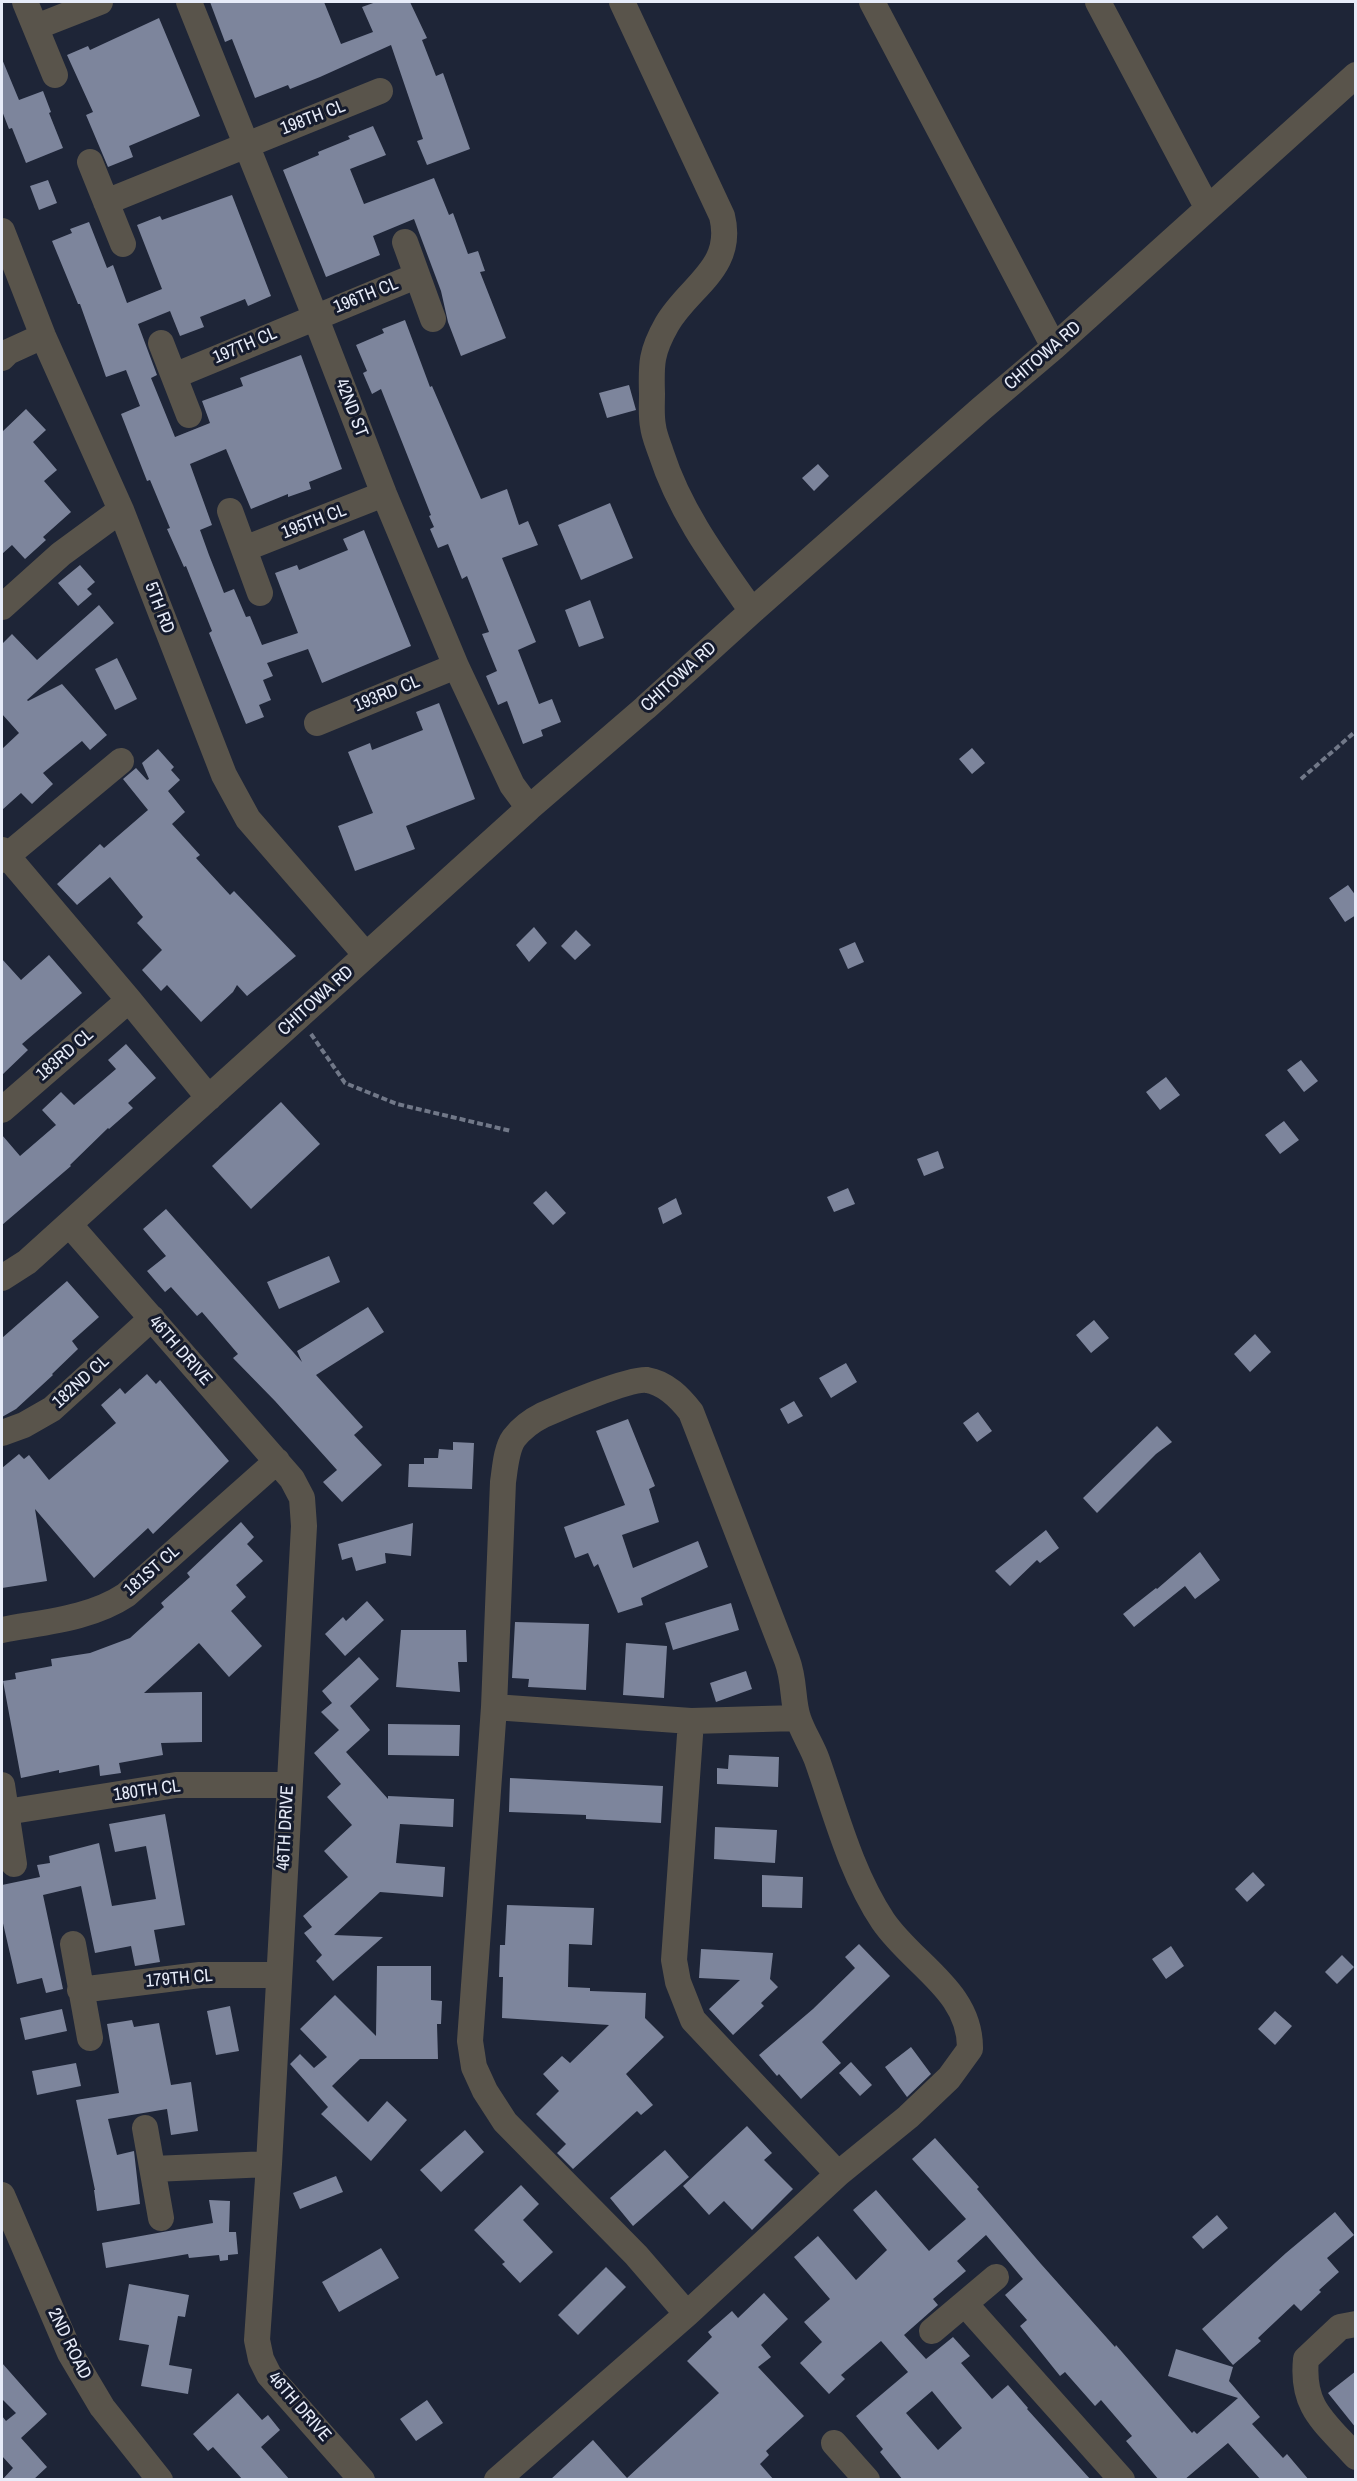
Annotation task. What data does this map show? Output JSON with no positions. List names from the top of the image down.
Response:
{
  "streets": {
    "street": [
      "198TH CL",
      "196TH CL",
      "197TH CL",
      "CHITOWA RD",
      "42ND ST",
      "195TH CL",
      "5TH RD",
      "193RD CL",
      "183RD CL",
      "46TH DRIVE",
      "182ND CL",
      "181ST CL",
      "180TH CL",
      "179TH CL",
      "2ND ROAD"
    ]
  },
  "crossings": [
    ["198TH CL", "42ND ST"],
    ["196TH CL", "197TH CL"],
    ["196TH CL", "42ND ST"],
    ["197TH CL", "42ND ST"],
    ["CHITOWA RD", "42ND ST"],
    ["CHITOWA RD", "5TH RD"],
    ["CHITOWA RD", "46TH DRIVE"],
    ["42ND ST", "195TH CL"],
    ["42ND ST", "193RD CL"],
    ["46TH DRIVE", "182ND CL"],
    ["46TH DRIVE", "181ST CL"],
    ["46TH DRIVE", "180TH CL"],
    ["46TH DRIVE", "179TH CL"]
  ]
}
